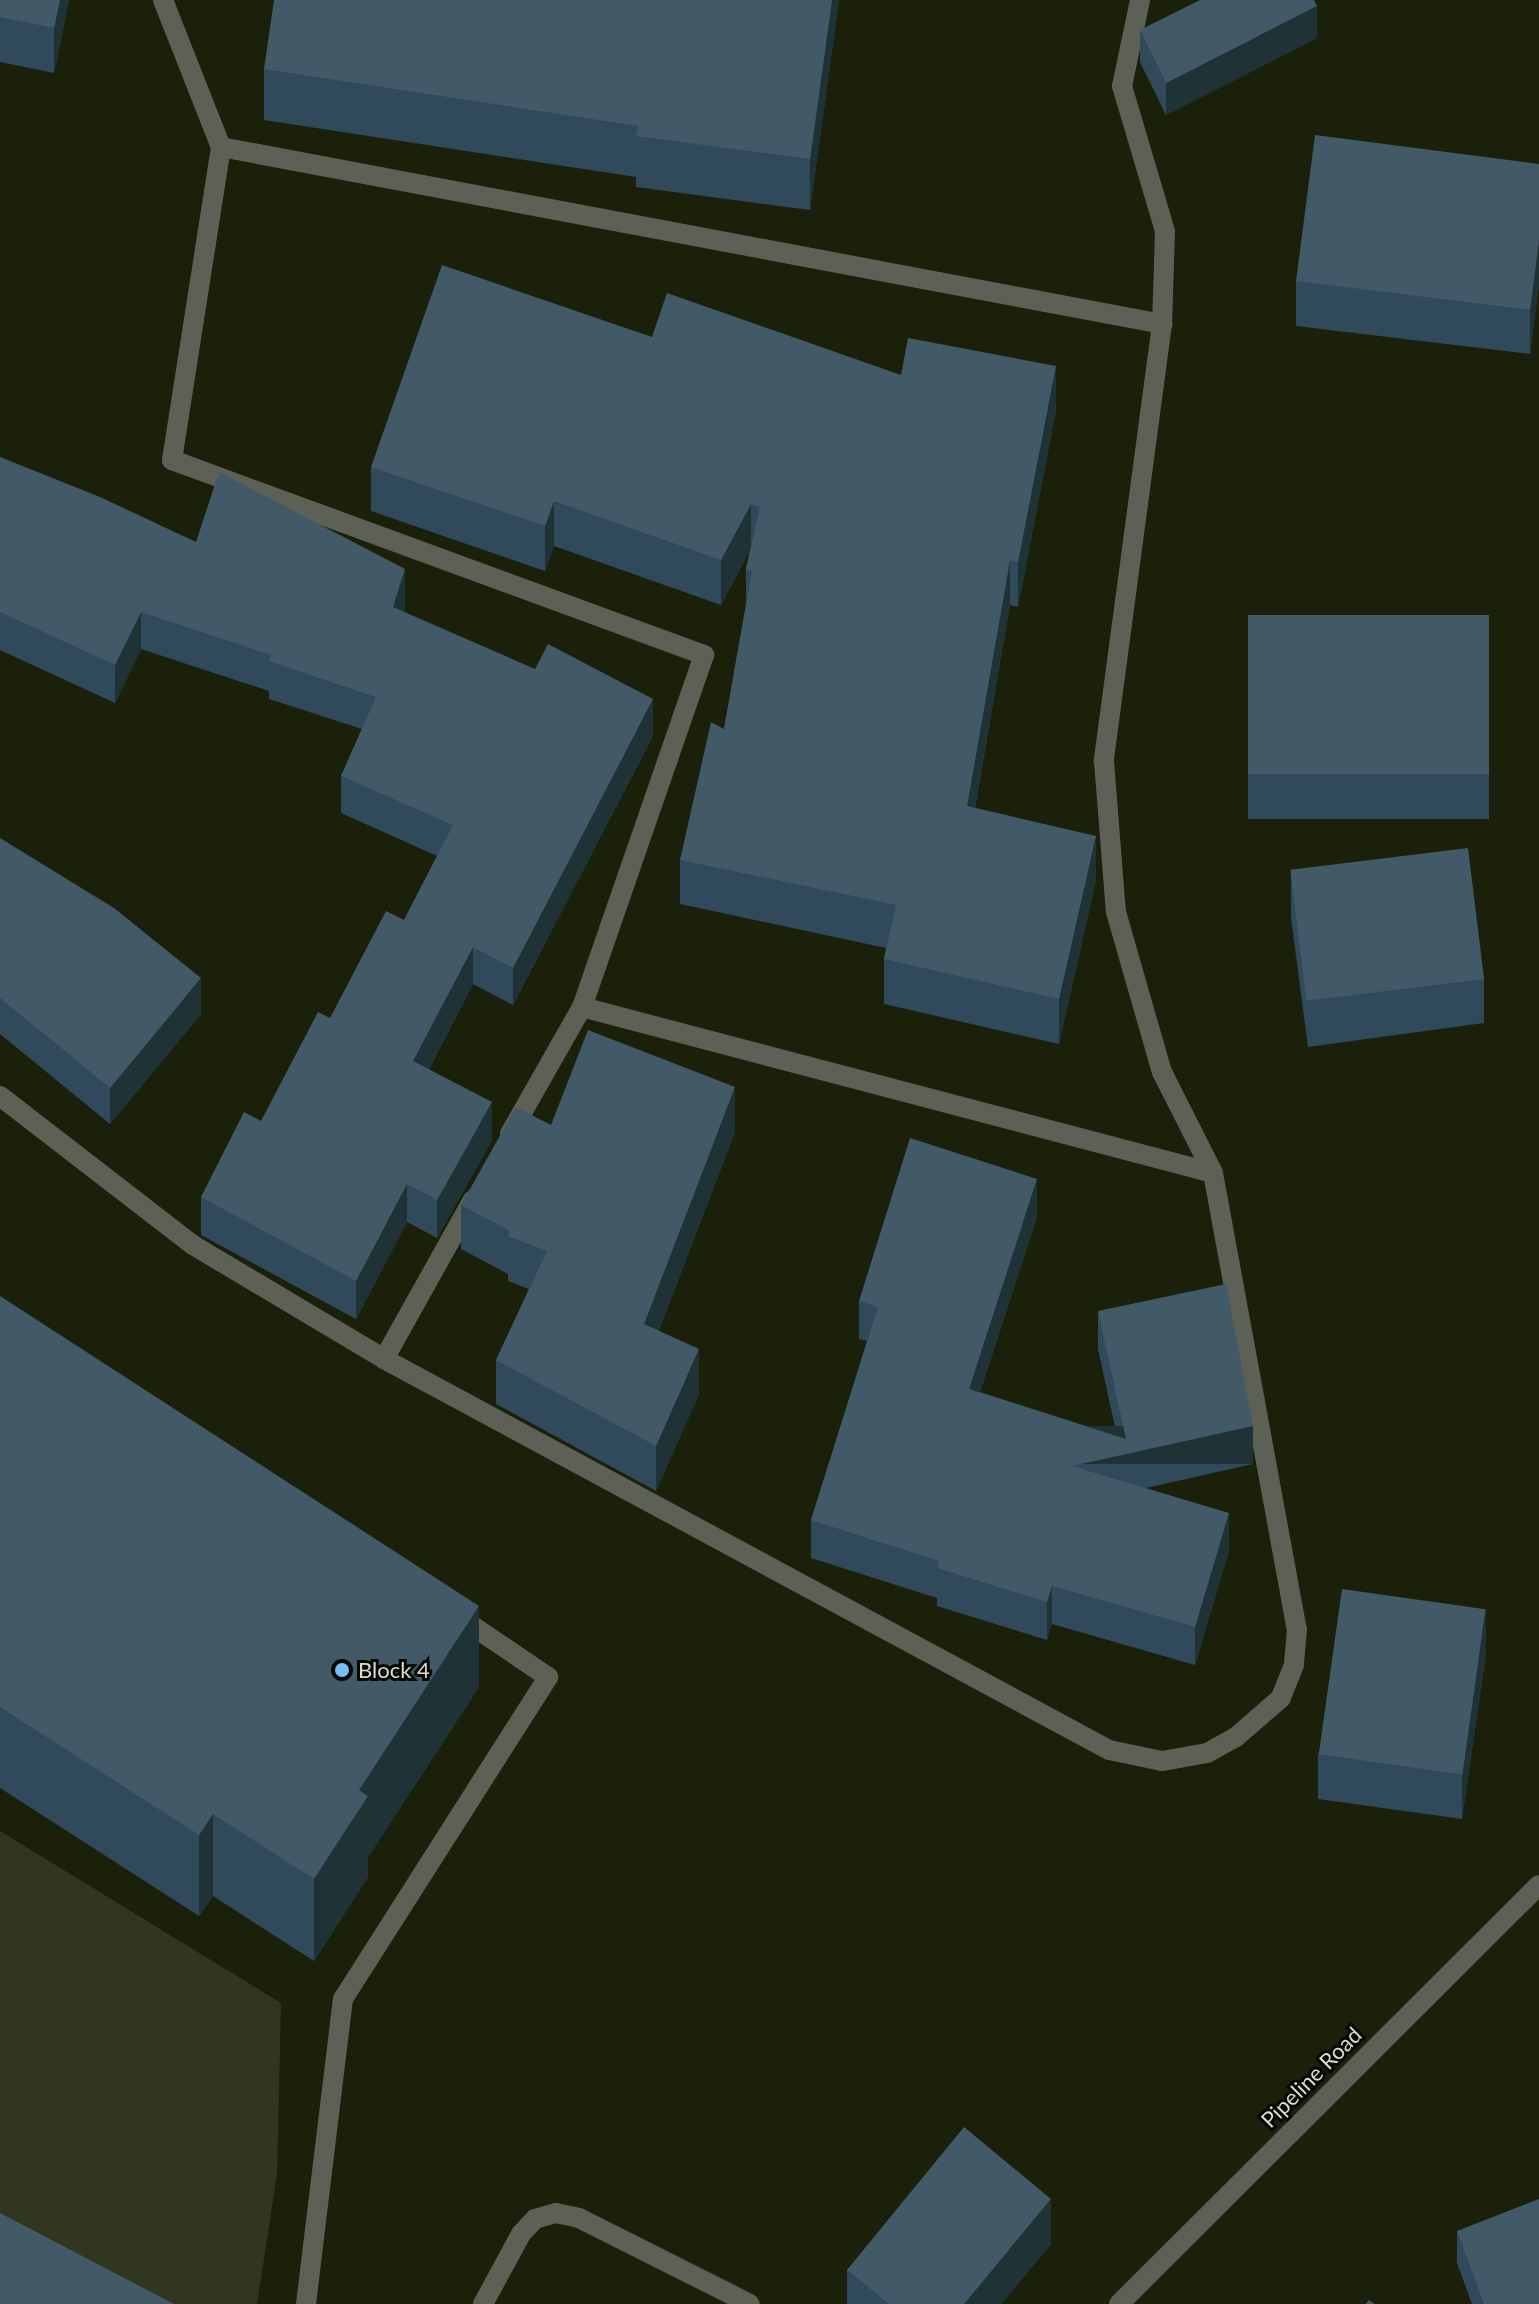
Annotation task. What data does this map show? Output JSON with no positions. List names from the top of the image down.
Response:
{
  "streets": {
    "street": ["Pipeline Road"]
  },
  "places": ["Block 4"]
}
